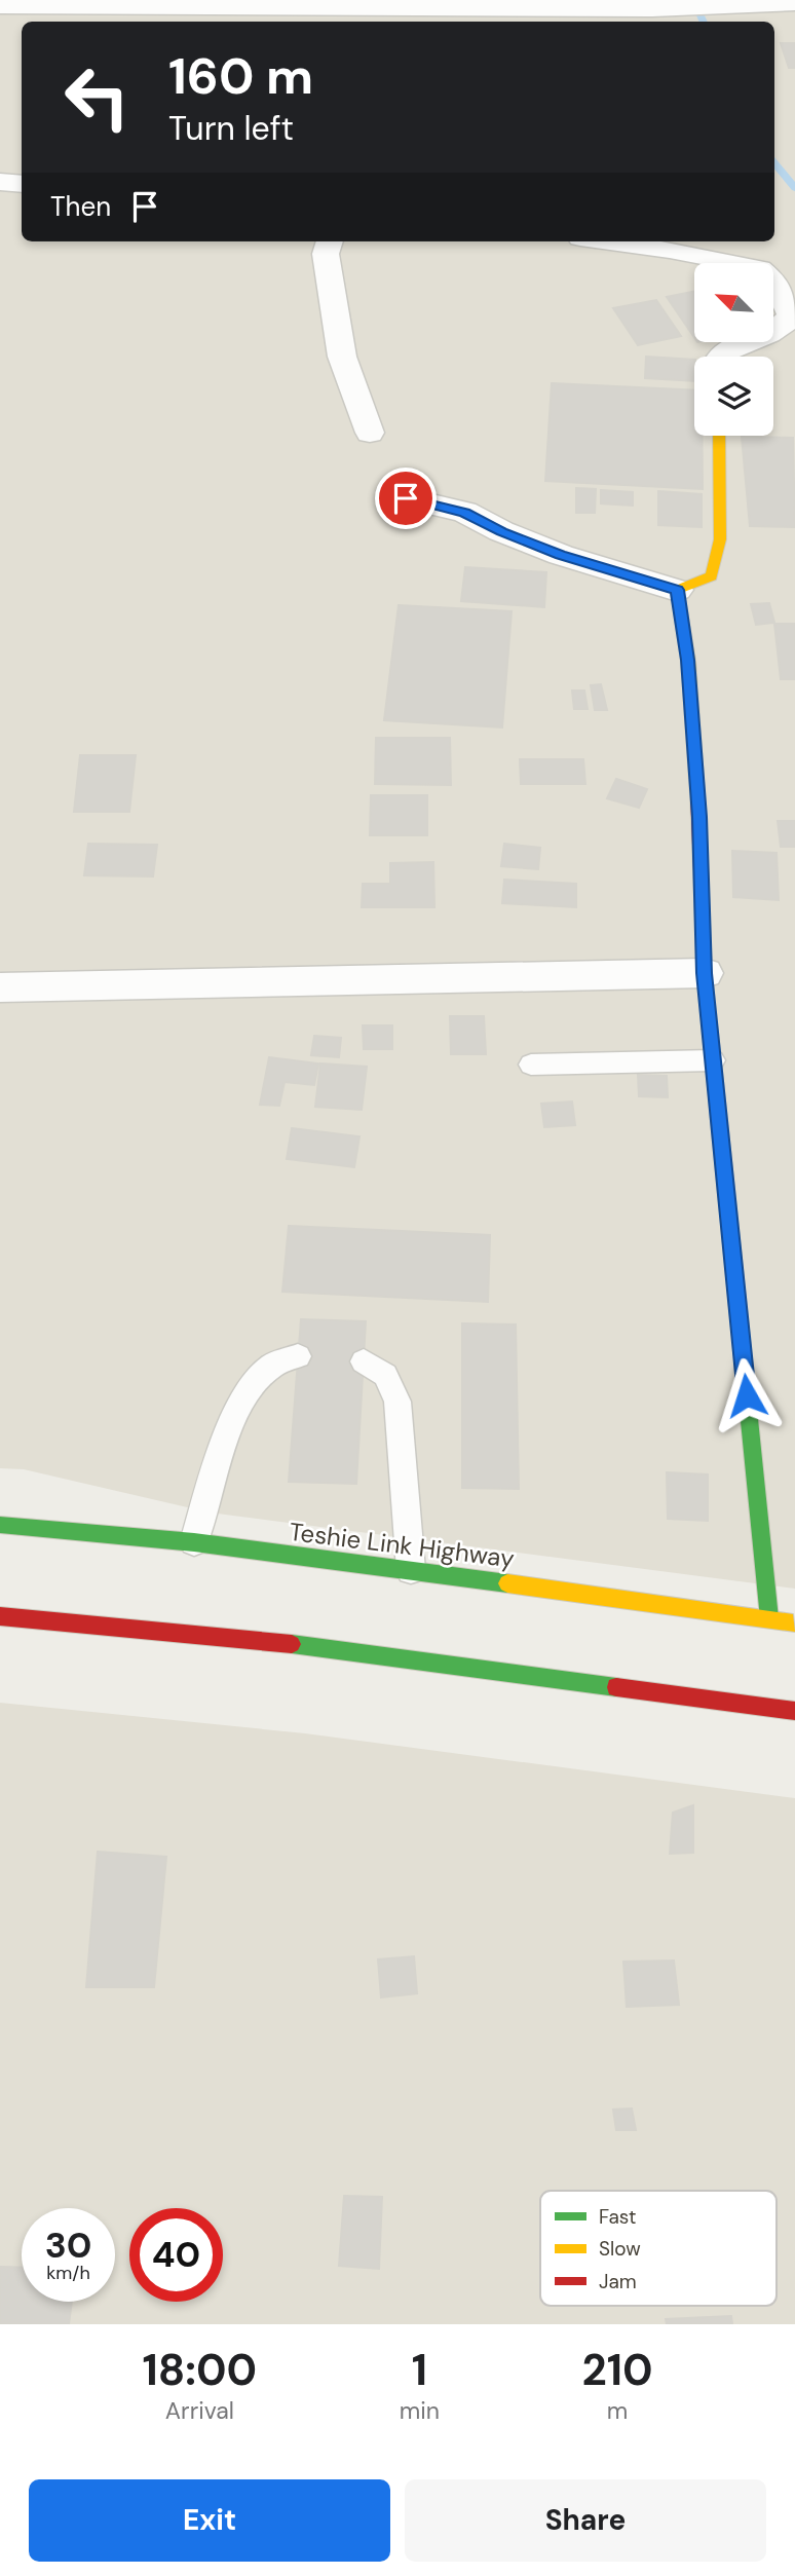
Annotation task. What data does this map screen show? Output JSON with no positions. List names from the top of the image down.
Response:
{
  "streets": {
    "street": ["Teshie Link Highway"]
  },
  "legend": ["Fast", "Slow", "Jam"],
  "north": "top left",
  "page": {
    "turn": ["160 m", "Turn left"],
    "then": "Then",
    "speed": "30 km/h",
    "limit": "40",
    "eta": [
      "18:00",
      "Arrival",
      "1",
      "min",
      "210",
      "m"
    ],
    "buttons": ["Exit", "Share"]
  }
}
